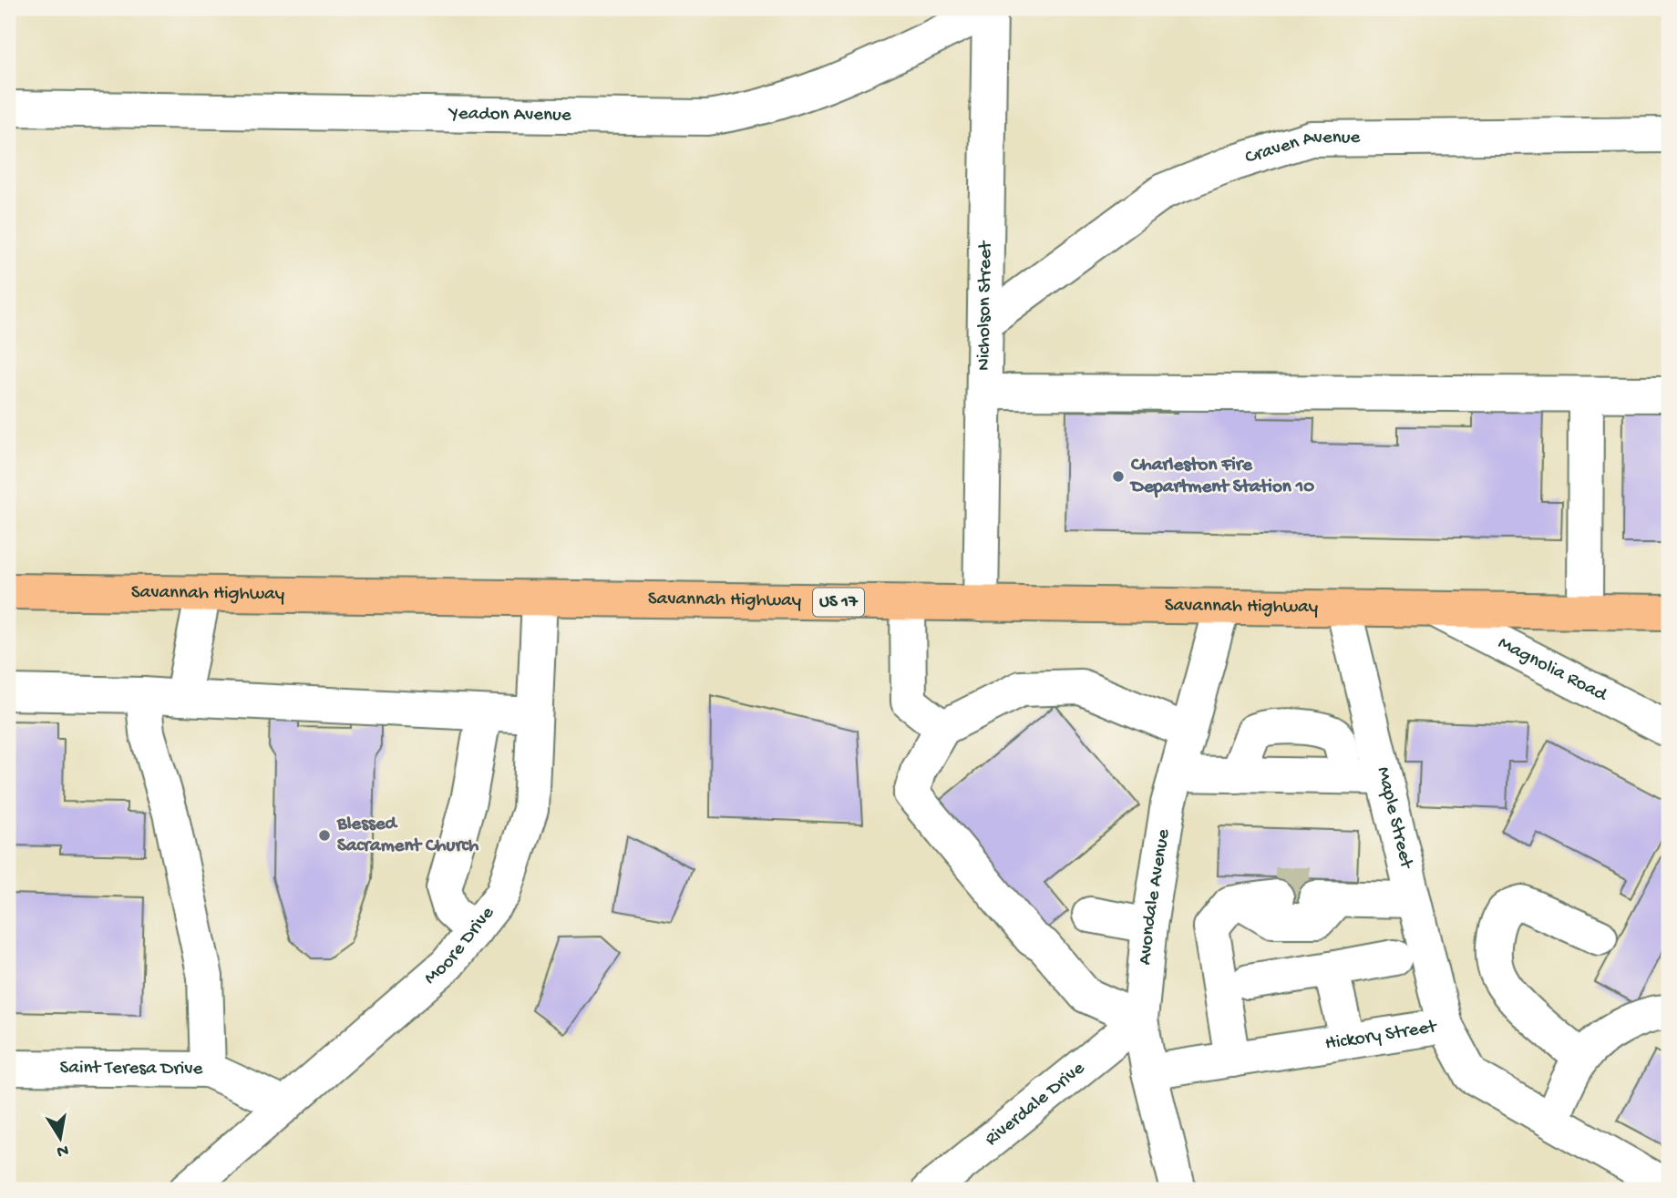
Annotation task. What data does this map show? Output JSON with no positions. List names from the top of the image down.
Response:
{
  "streets": {
    "highway": ["Savannah Highway", "US 17"],
    "street": [
      "Yeadon Avenue",
      "Craven Avenue",
      "Nicholson Street",
      "Magnolia Road",
      "Maple Street",
      "Avondale Avenue",
      "Moore Drive",
      "Hickory Street",
      "Saint Teresa Drive",
      "Riverdale Drive"
    ]
  },
  "crossings": [
    ["Yeadon Avenue", "Nicholson Street"],
    ["Craven Avenue", "Nicholson Street"],
    ["Nicholson Street", "Savannah Highway"],
    ["Savannah Highway", "Magnolia Road"],
    ["Savannah Highway", "Maple Street"],
    ["Savannah Highway", "Avondale Avenue"],
    ["Savannah Highway", "Moore Drive"],
    ["Maple Street", "Hickory Street"],
    ["Avondale Avenue", "Hickory Street"],
    ["Avondale Avenue", "Riverdale Drive"],
    ["Moore Drive", "Saint Teresa Drive"]
  ],
  "places": ["Charleston Fire Department Station 10", "Blessed Sacrament Church"],
  "north": "bottom"
}
